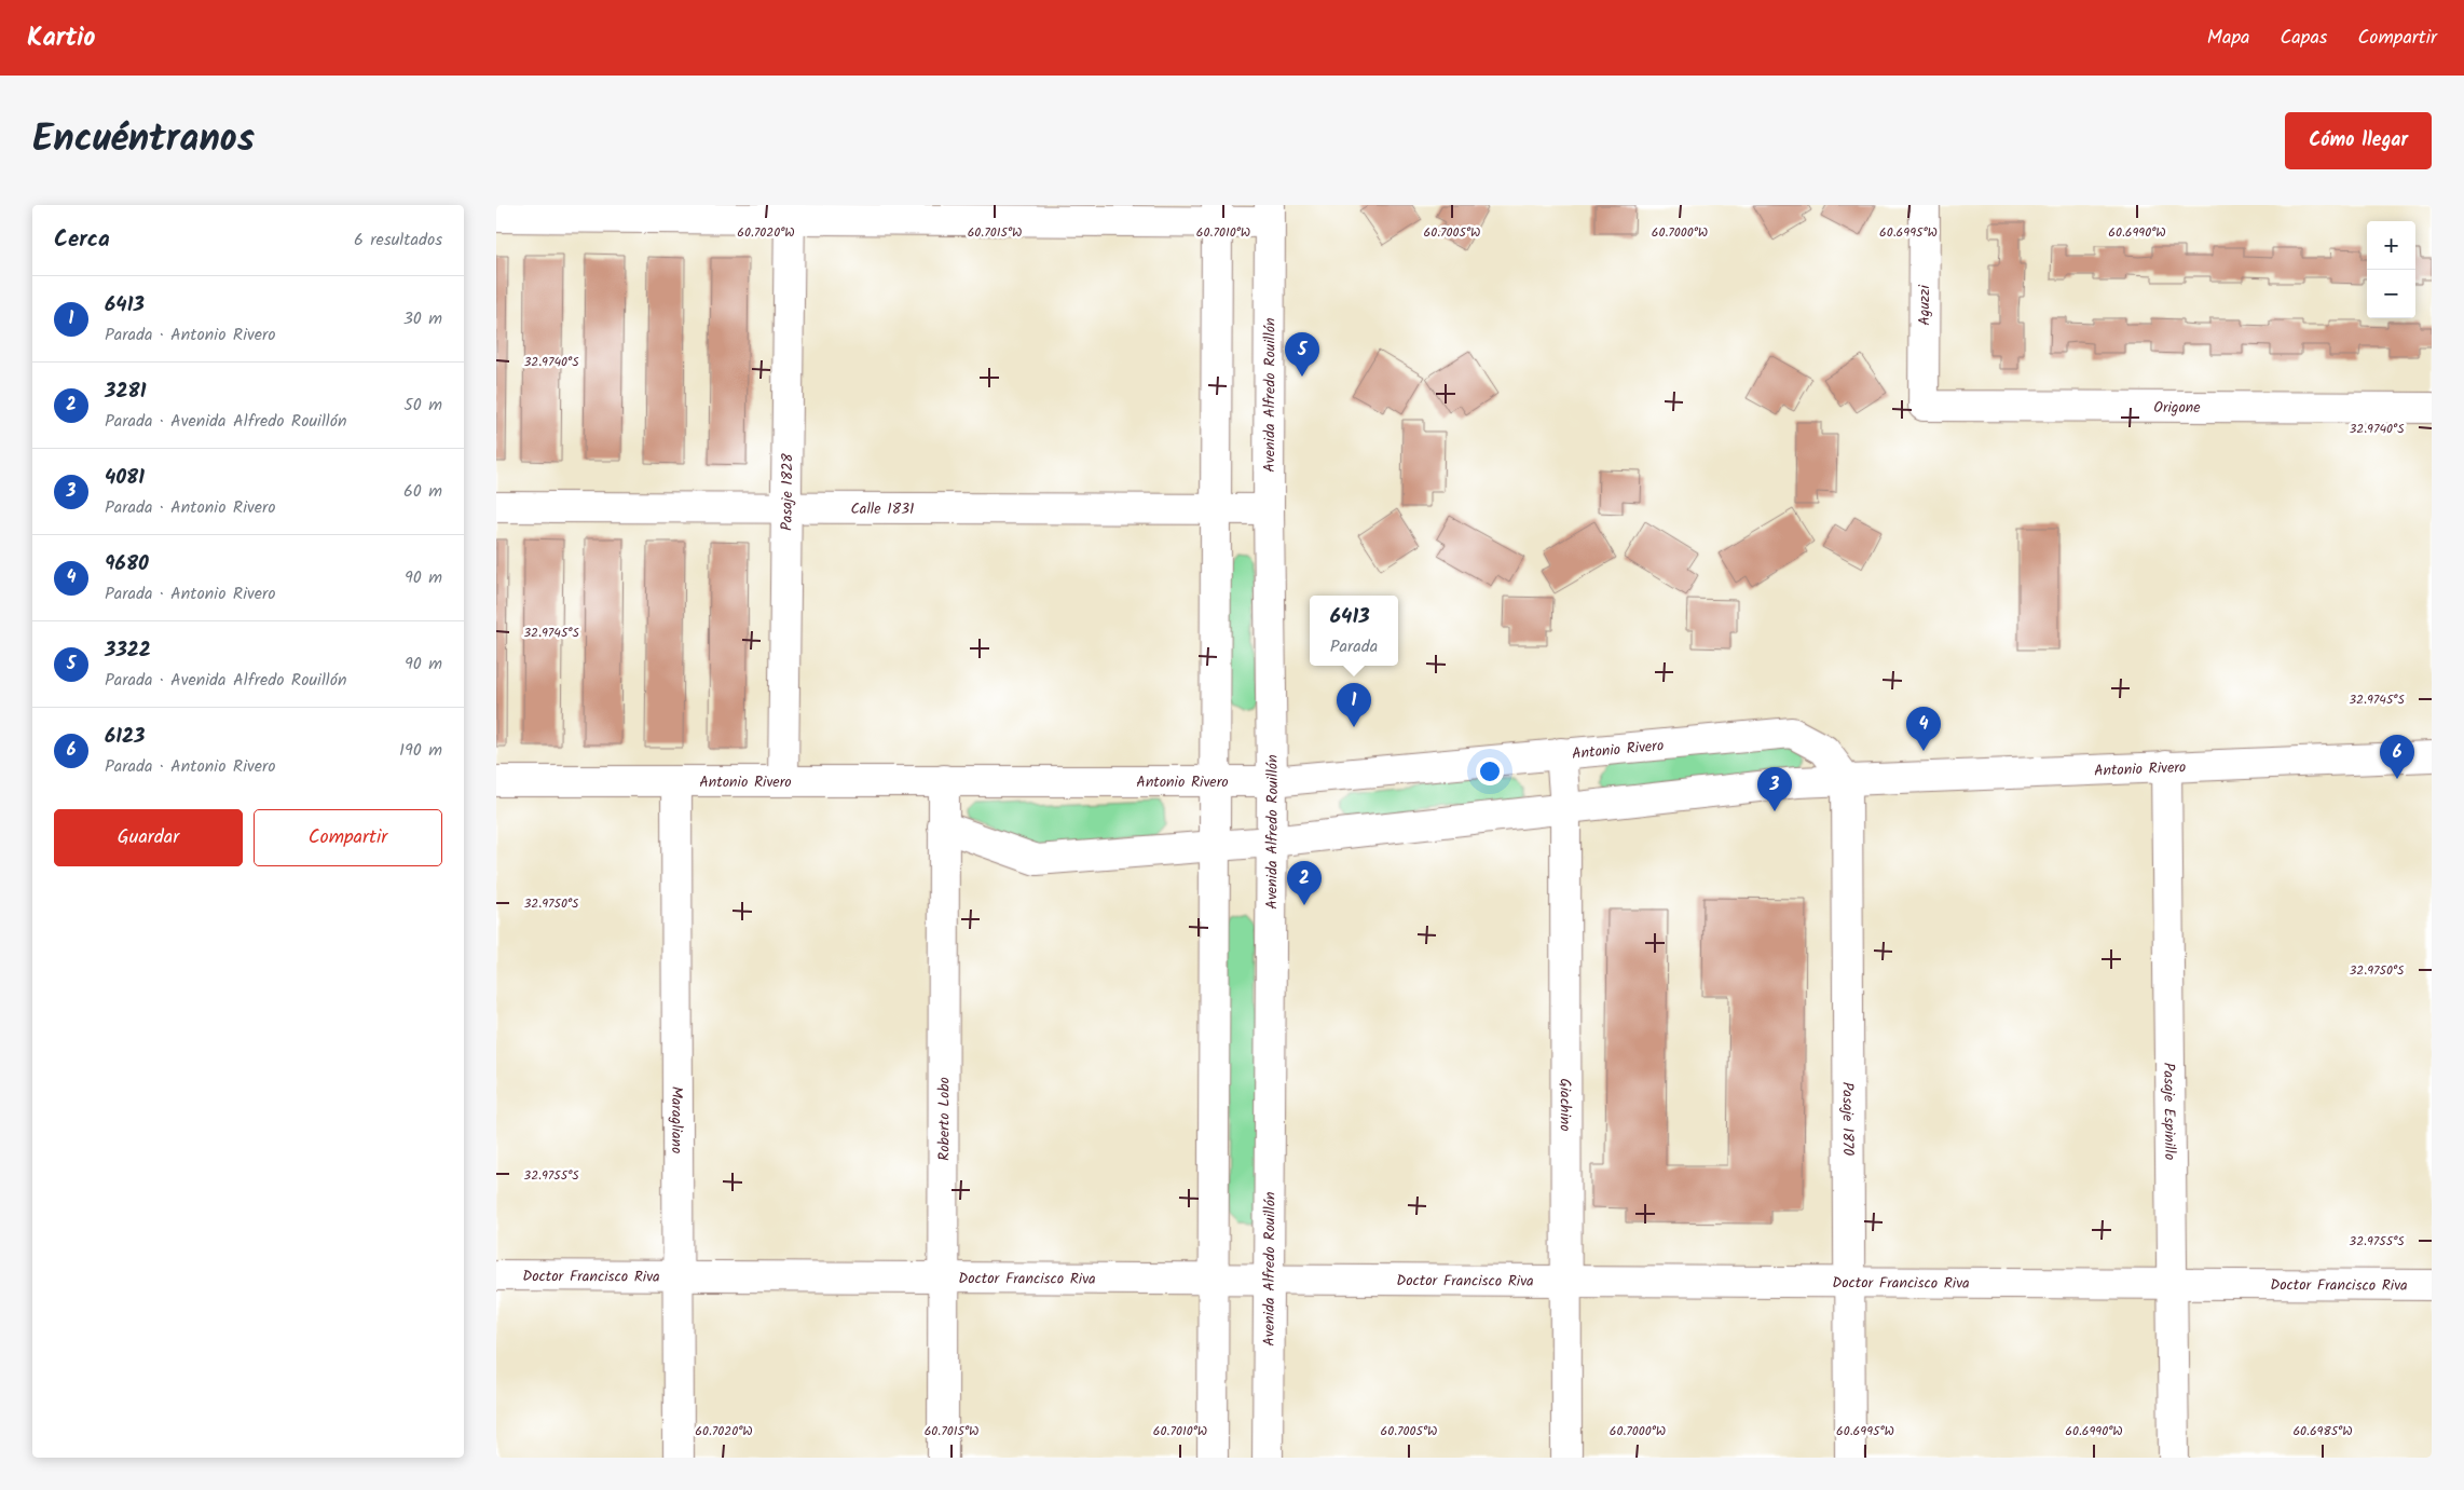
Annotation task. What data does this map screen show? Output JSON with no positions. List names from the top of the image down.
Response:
{
  "streets": {
    "street": [
      "Aguzzi",
      "Avenida Alfredo Rouillón",
      "Origone",
      "Pasaje 1828",
      "Calle 1831",
      "Antonio Rivero",
      "Giachino",
      "Pasaje Espinillo",
      "Maragliano",
      "Roberto Lobo",
      "Pasaje 1870",
      "Doctor Francisco Riva"
    ]
  },
  "crossings": [
    ["Aguzzi", "Origone"],
    ["Avenida Alfredo Rouillón", "Calle 1831"],
    ["Avenida Alfredo Rouillón", "Antonio Rivero"],
    ["Avenida Alfredo Rouillón", "Doctor Francisco Riva"],
    ["Pasaje 1828", "Calle 1831"],
    ["Pasaje 1828", "Antonio Rivero"],
    ["Antonio Rivero", "Giachino"],
    ["Antonio Rivero", "Pasaje Espinillo"],
    ["Antonio Rivero", "Maragliano"],
    ["Antonio Rivero", "Roberto Lobo"],
    ["Antonio Rivero", "Pasaje 1870"],
    ["Giachino", "Doctor Francisco Riva"],
    ["Pasaje Espinillo", "Doctor Francisco Riva"],
    ["Maragliano", "Doctor Francisco Riva"],
    ["Roberto Lobo", "Doctor Francisco Riva"],
    ["Pasaje 1870", "Doctor Francisco Riva"]
  ],
  "page": {
    "header": "Kartio",
    "nav": ["Mapa", "Capas", "Compartir"],
    "title": "Encuéntranos",
    "buttons": [
      "Cómo llegar",
      ["Guardar", "Compartir"]
    ],
    "heading": ["Cerca", "6 resultados"],
    "map_buttons": ["+", "−"],
    "list": [
      {
        "mark": "1",
        "name": "6413",
        "note": "Parada · Antonio Rivero",
        "value": "30 m"
      },
      {
        "mark": "2",
        "name": "3281",
        "note": "Parada · Avenida Alfredo Rouillón",
        "value": "50 m"
      },
      {
        "mark": "3",
        "name": "4081",
        "note": "Parada · Antonio Rivero",
        "value": "60 m"
      },
      {
        "mark": "4",
        "name": "9680",
        "note": "Parada · Antonio Rivero",
        "value": "90 m"
      },
      {
        "mark": "5",
        "name": "3322",
        "note": "Parada · Avenida Alfredo Rouillón",
        "value": "90 m"
      },
      {
        "mark": "6",
        "name": "6123",
        "note": "Parada · Antonio Rivero",
        "value": "190 m"
      }
    ],
    "pins": [
      "5",
      "1",
      "4",
      "6",
      "3",
      "2"
    ],
    "popup": ["6413", "Parada"]
  },
  "coordinates": [
    "60.7020°W",
    "60.7015°W",
    "60.7010°W",
    "60.7005°W",
    "60.7000°W",
    "60.6995°W",
    "60.6990°W",
    "32.9740°S",
    "32.9745°S",
    "32.9750°S",
    "32.9755°S",
    "60.6985°W"
  ]
}
